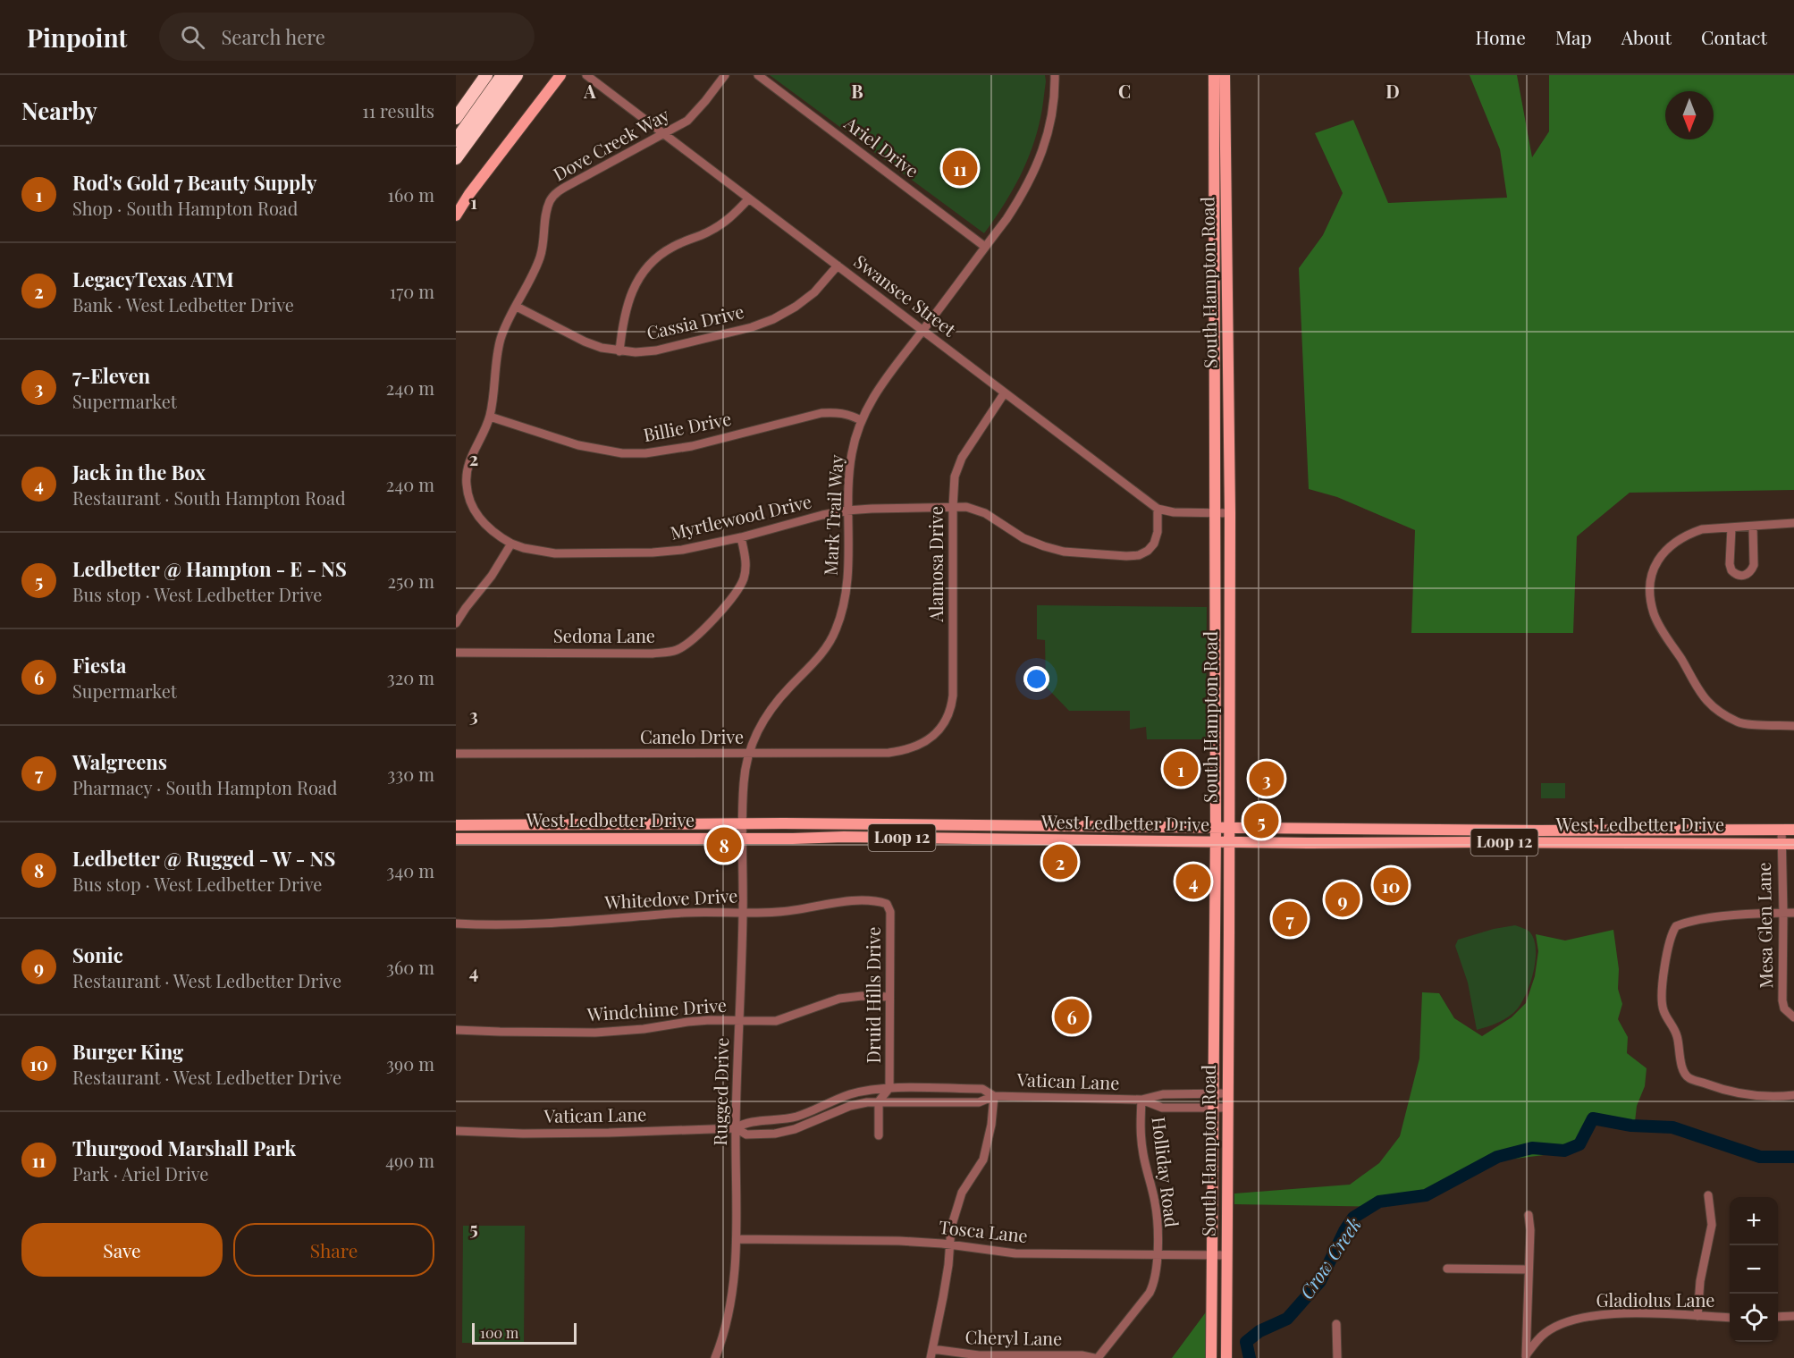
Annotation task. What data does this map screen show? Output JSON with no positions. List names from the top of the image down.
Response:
{
  "streets": {
    "main road": ["South Hampton Road", "West Ledbetter Drive", "Loop 12"],
    "street": [
      "Dove Creek Way",
      "Ariel Drive",
      "Swansee Street",
      "Cassia Drive",
      "Billie Drive",
      "Mark Trail Way",
      "Myrtlewood Drive",
      "Alamosa Drive",
      "Sedona Lane",
      "Canelo Drive",
      "Whitedove Drive",
      "Mesa Glen Lane",
      "Druid Hills Drive",
      "Windchime Drive",
      "Vatican Lane",
      "Rugged Drive",
      "Holliday Road",
      "Tosca Lane",
      "Gladiolus Lane",
      "Cheryl Lane"
    ]
  },
  "crossings": [
    ["Dove Creek Way", "Swansee Street"],
    ["Dove Creek Way", "Cassia Drive"],
    ["Dove Creek Way", "Billie Drive"],
    ["Dove Creek Way", "Myrtlewood Drive"],
    ["Ariel Drive", "Mark Trail Way"],
    ["South Hampton Road", "West Ledbetter Drive"],
    ["South Hampton Road", "Vatican Lane"],
    ["South Hampton Road", "Tosca Lane"],
    ["Swansee Street", "Cassia Drive"],
    ["Swansee Street", "Mark Trail Way"],
    ["Swansee Street", "Myrtlewood Drive"],
    ["Swansee Street", "Alamosa Drive"],
    ["Billie Drive", "Mark Trail Way"],
    ["Mark Trail Way", "Myrtlewood Drive"],
    ["Mark Trail Way", "Canelo Drive"],
    ["Mark Trail Way", "West Ledbetter Drive"],
    ["Mark Trail Way", "Rugged Drive"],
    ["Myrtlewood Drive", "Alamosa Drive"],
    ["Myrtlewood Drive", "Sedona Lane"],
    ["Alamosa Drive", "Canelo Drive"],
    ["West Ledbetter Drive", "Mesa Glen Lane"],
    ["West Ledbetter Drive", "Rugged Drive"],
    ["Whitedove Drive", "Druid Hills Drive"],
    ["Whitedove Drive", "Rugged Drive"],
    ["Druid Hills Drive", "Windchime Drive"],
    ["Druid Hills Drive", "Vatican Lane"],
    ["Windchime Drive", "Rugged Drive"],
    ["Vatican Lane", "Rugged Drive"],
    ["Vatican Lane", "Holliday Road"],
    ["Rugged Drive", "Tosca Lane"],
    ["Holliday Road", "Tosca Lane"],
    ["Holliday Road", "Cheryl Lane"]
  ],
  "water": ["Crow Creek"],
  "scale_bar": "100 m",
  "north": "bottom",
  "page": {
    "header": "Pinpoint",
    "search": "Search here",
    "nav": [
      "Home",
      "Map",
      "About",
      "Contact"
    ],
    "heading": ["Nearby", "11 results"],
    "list": [
      {
        "mark": "1",
        "name": "Rod's Gold 7 Beauty Supply",
        "note": "Shop · South Hampton Road",
        "value": "160 m"
      },
      {
        "mark": "2",
        "name": "LegacyTexas ATM",
        "note": "Bank · West Ledbetter Drive",
        "value": "170 m"
      },
      {
        "mark": "3",
        "name": "7-Eleven",
        "note": "Supermarket",
        "value": "240 m"
      },
      {
        "mark": "4",
        "name": "Jack in the Box",
        "note": "Restaurant · South Hampton Road",
        "value": "240 m"
      },
      {
        "mark": "5",
        "name": "Ledbetter @ Hampton - E - NS",
        "note": "Bus stop · West Ledbetter Drive",
        "value": "250 m"
      },
      {
        "mark": "6",
        "name": "Fiesta",
        "note": "Supermarket",
        "value": "320 m"
      },
      {
        "mark": "7",
        "name": "Walgreens",
        "note": "Pharmacy · South Hampton Road",
        "value": "330 m"
      },
      {
        "mark": "8",
        "name": "Ledbetter @ Rugged - W - NS",
        "note": "Bus stop · West Ledbetter Drive",
        "value": "340 m"
      },
      {
        "mark": "9",
        "name": "Sonic",
        "note": "Restaurant · West Ledbetter Drive",
        "value": "360 m"
      },
      {
        "mark": "10",
        "name": "Burger King",
        "note": "Restaurant · West Ledbetter Drive",
        "value": "390 m"
      },
      {
        "mark": "11",
        "name": "Thurgood Marshall Park",
        "note": "Park · Ariel Drive",
        "value": "490 m"
      }
    ],
    "pins": [
      "11",
      "1",
      "3",
      "5",
      "8",
      "2",
      "4",
      "10",
      "9",
      "7",
      "6"
    ],
    "map_buttons": ["+", "−"],
    "buttons": ["Save", "Share"],
    "scale": "100 m"
  },
  "grid": {
    "columns": [
      "A",
      "B",
      "C",
      "D"
    ],
    "rows": [
      "1",
      "2",
      "3",
      "4",
      "5"
    ]
  }
}
